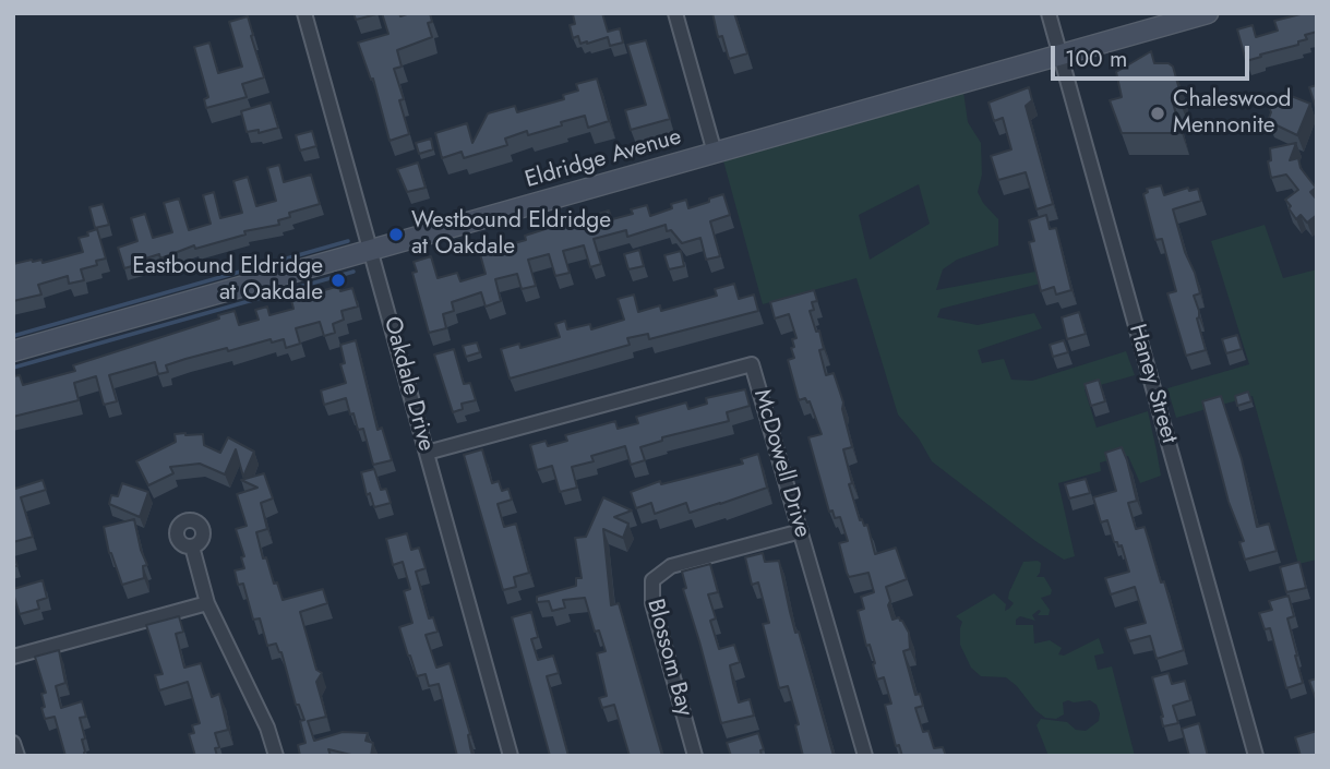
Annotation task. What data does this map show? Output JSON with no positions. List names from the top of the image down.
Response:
{
  "streets": {
    "street": [
      "Eldridge Avenue",
      "Oakdale Drive",
      "Haney Street",
      "McDowell Drive",
      "Blossom Bay"
    ]
  },
  "crossings": [
    ["Eldridge Avenue", "Oakdale Drive"],
    ["Eldridge Avenue", "Haney Street"],
    ["Oakdale Drive", "McDowell Drive"],
    ["McDowell Drive", "Blossom Bay"]
  ],
  "places": ["Chaleswood Mennonite", "Westbound Eldridge at Oakdale", "Eastbound Eldridge at Oakdale"],
  "scale_bar": "100 m"
}
